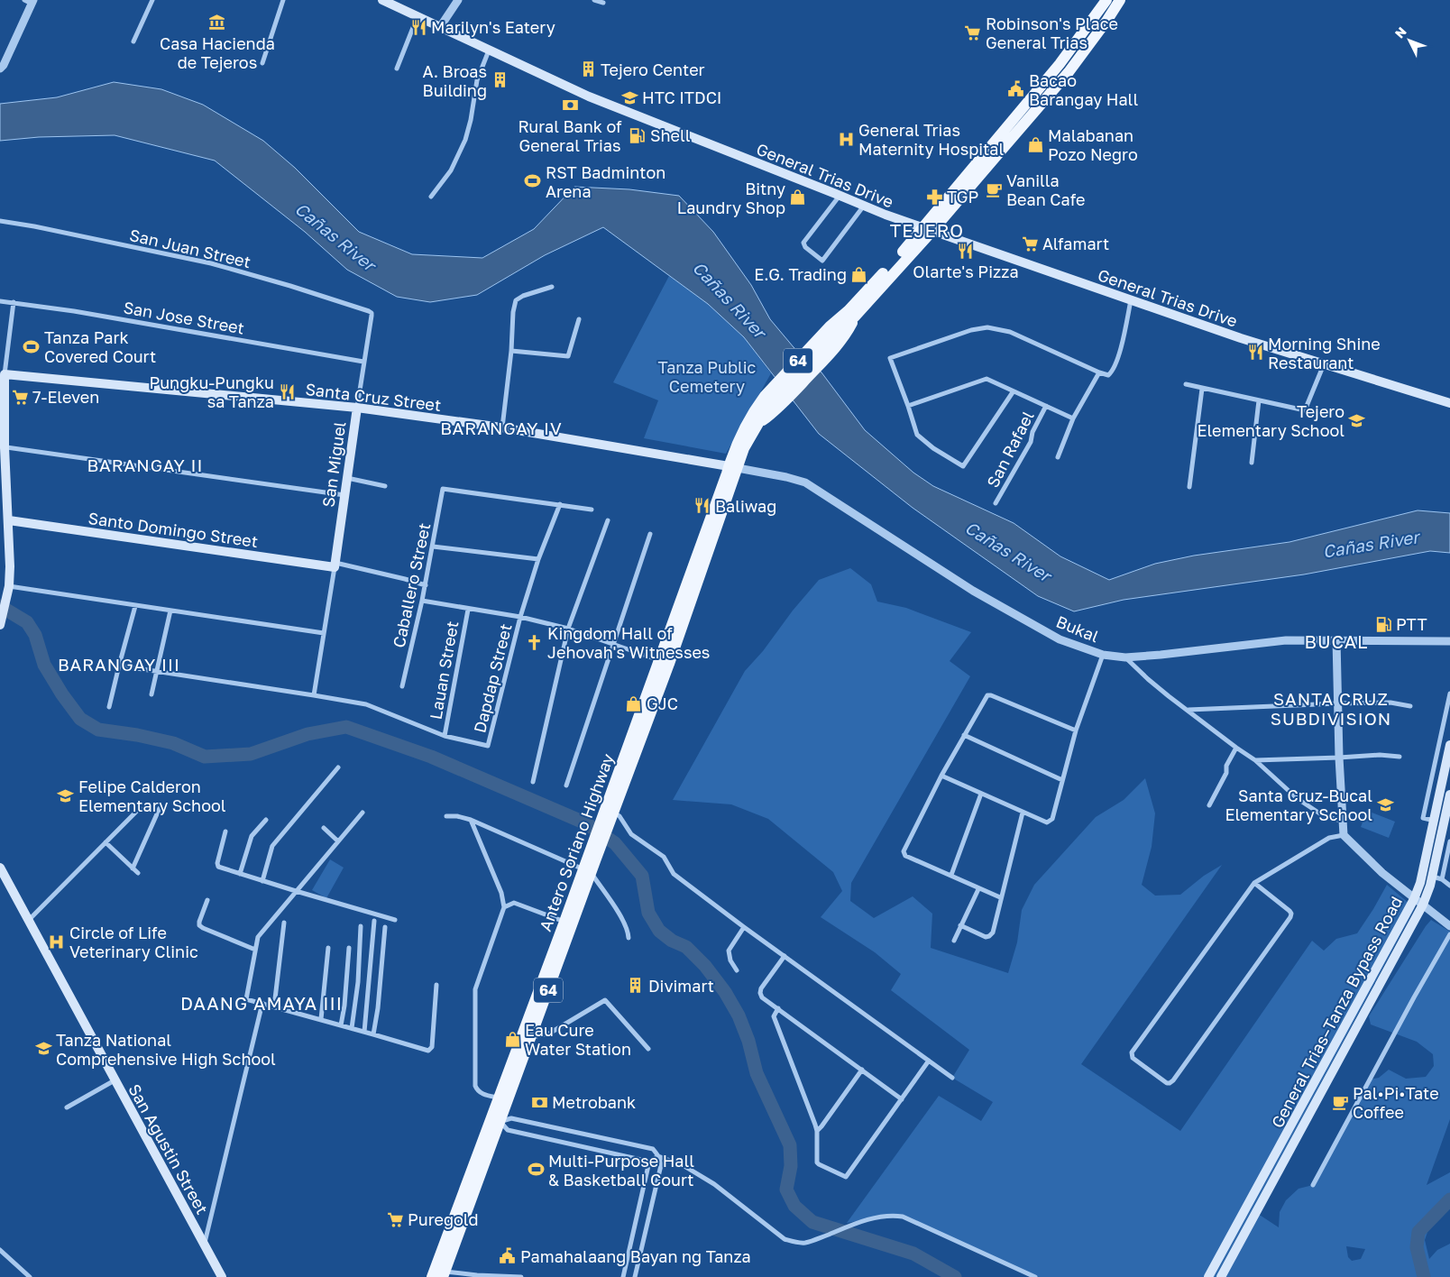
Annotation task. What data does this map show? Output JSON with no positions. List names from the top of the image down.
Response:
{
  "streets": {
    "main road": [
      "General Trias Drive",
      "64",
      "Santa Cruz Street",
      "San Miguel",
      "Santo Domingo Street",
      "Antero Soriano Highway",
      "General Trias–Tanza Bypass Road",
      "San Agustin Street"
    ],
    "street": [
      "San Juan Street",
      "San Jose Street",
      "San Rafael",
      "Caballero Street",
      "Bukal",
      "Lauan Street",
      "Dapdap Street"
    ]
  },
  "crossings": [
    ["General Trias Drive", "Antero Soriano Highway"],
    ["San Juan Street", "San Miguel"],
    ["San Jose Street", "San Miguel"],
    ["Santa Cruz Street", "San Miguel"],
    ["Santa Cruz Street", "Bukal"],
    ["Santa Cruz Street", "Antero Soriano Highway"],
    ["San Miguel", "Santo Domingo Street"],
    ["Caballero Street", "Dapdap Street"],
    ["Bukal", "Antero Soriano Highway"],
    ["Lauan Street", "Dapdap Street"]
  ],
  "districts": [
    "TEJERO",
    "BARANGAY IV",
    "BARANGAY II",
    "BUCAL",
    "BARANGAY III",
    "SANTA CRUZ SUBDIVISION",
    "DAANG AMAYA III"
  ],
  "water": ["Cañas River"],
  "parks": ["Tanza Public Cemetery"],
  "places": {
    "museum": ["Casa Hacienda de Tejeros"],
    "restaurant": [
      "Marilyn's Eatery",
      "Olarte's Pizza",
      "Morning Shine Restaurant",
      "Pungku-Pungku sa Tanza",
      "Baliwag"
    ],
    "supermarket": [
      "Robinson's Place General Trias",
      "Alfamart",
      "7-Eleven",
      "Puregold"
    ],
    "building": ["Tejero Center", "A. Broas Building", "Divimart"],
    "public building": ["Bacao Barangay Hall", "Pamahalaang Bayan ng Tanza"],
    "school or university": [
      "HTC ITDCI",
      "Tejero Elementary School",
      "Felipe Calderon Elementary School",
      "Santa Cruz-Bucal Elementary School",
      "Tanza National Comprehensive High School"
    ],
    "bank": ["Rural Bank of General Trias", "Metrobank"],
    "fuel station": ["Shell", "PTT"],
    "hospital": ["General Trias Maternity Hospital", "Circle of Life Veterinary Clinic"],
    "shop": [
      "Malabanan Pozo Negro",
      "Bitny Laundry Shop",
      "E.G. Trading",
      "GJC",
      "Eau Cure Water Station"
    ],
    "sports": ["RST Badminton Arena", "Tanza Park Covered Court", "Multi-Purpose Hall & Basketball Court"],
    "cafe": ["Vanilla Bean Cafe", "Pal•Pi•Tate Coffee"],
    "pharmacy": ["TGP"],
    "church": ["Kingdom Hall of Jehovah's Witnesses"]
  },
  "north": "top left"
}
